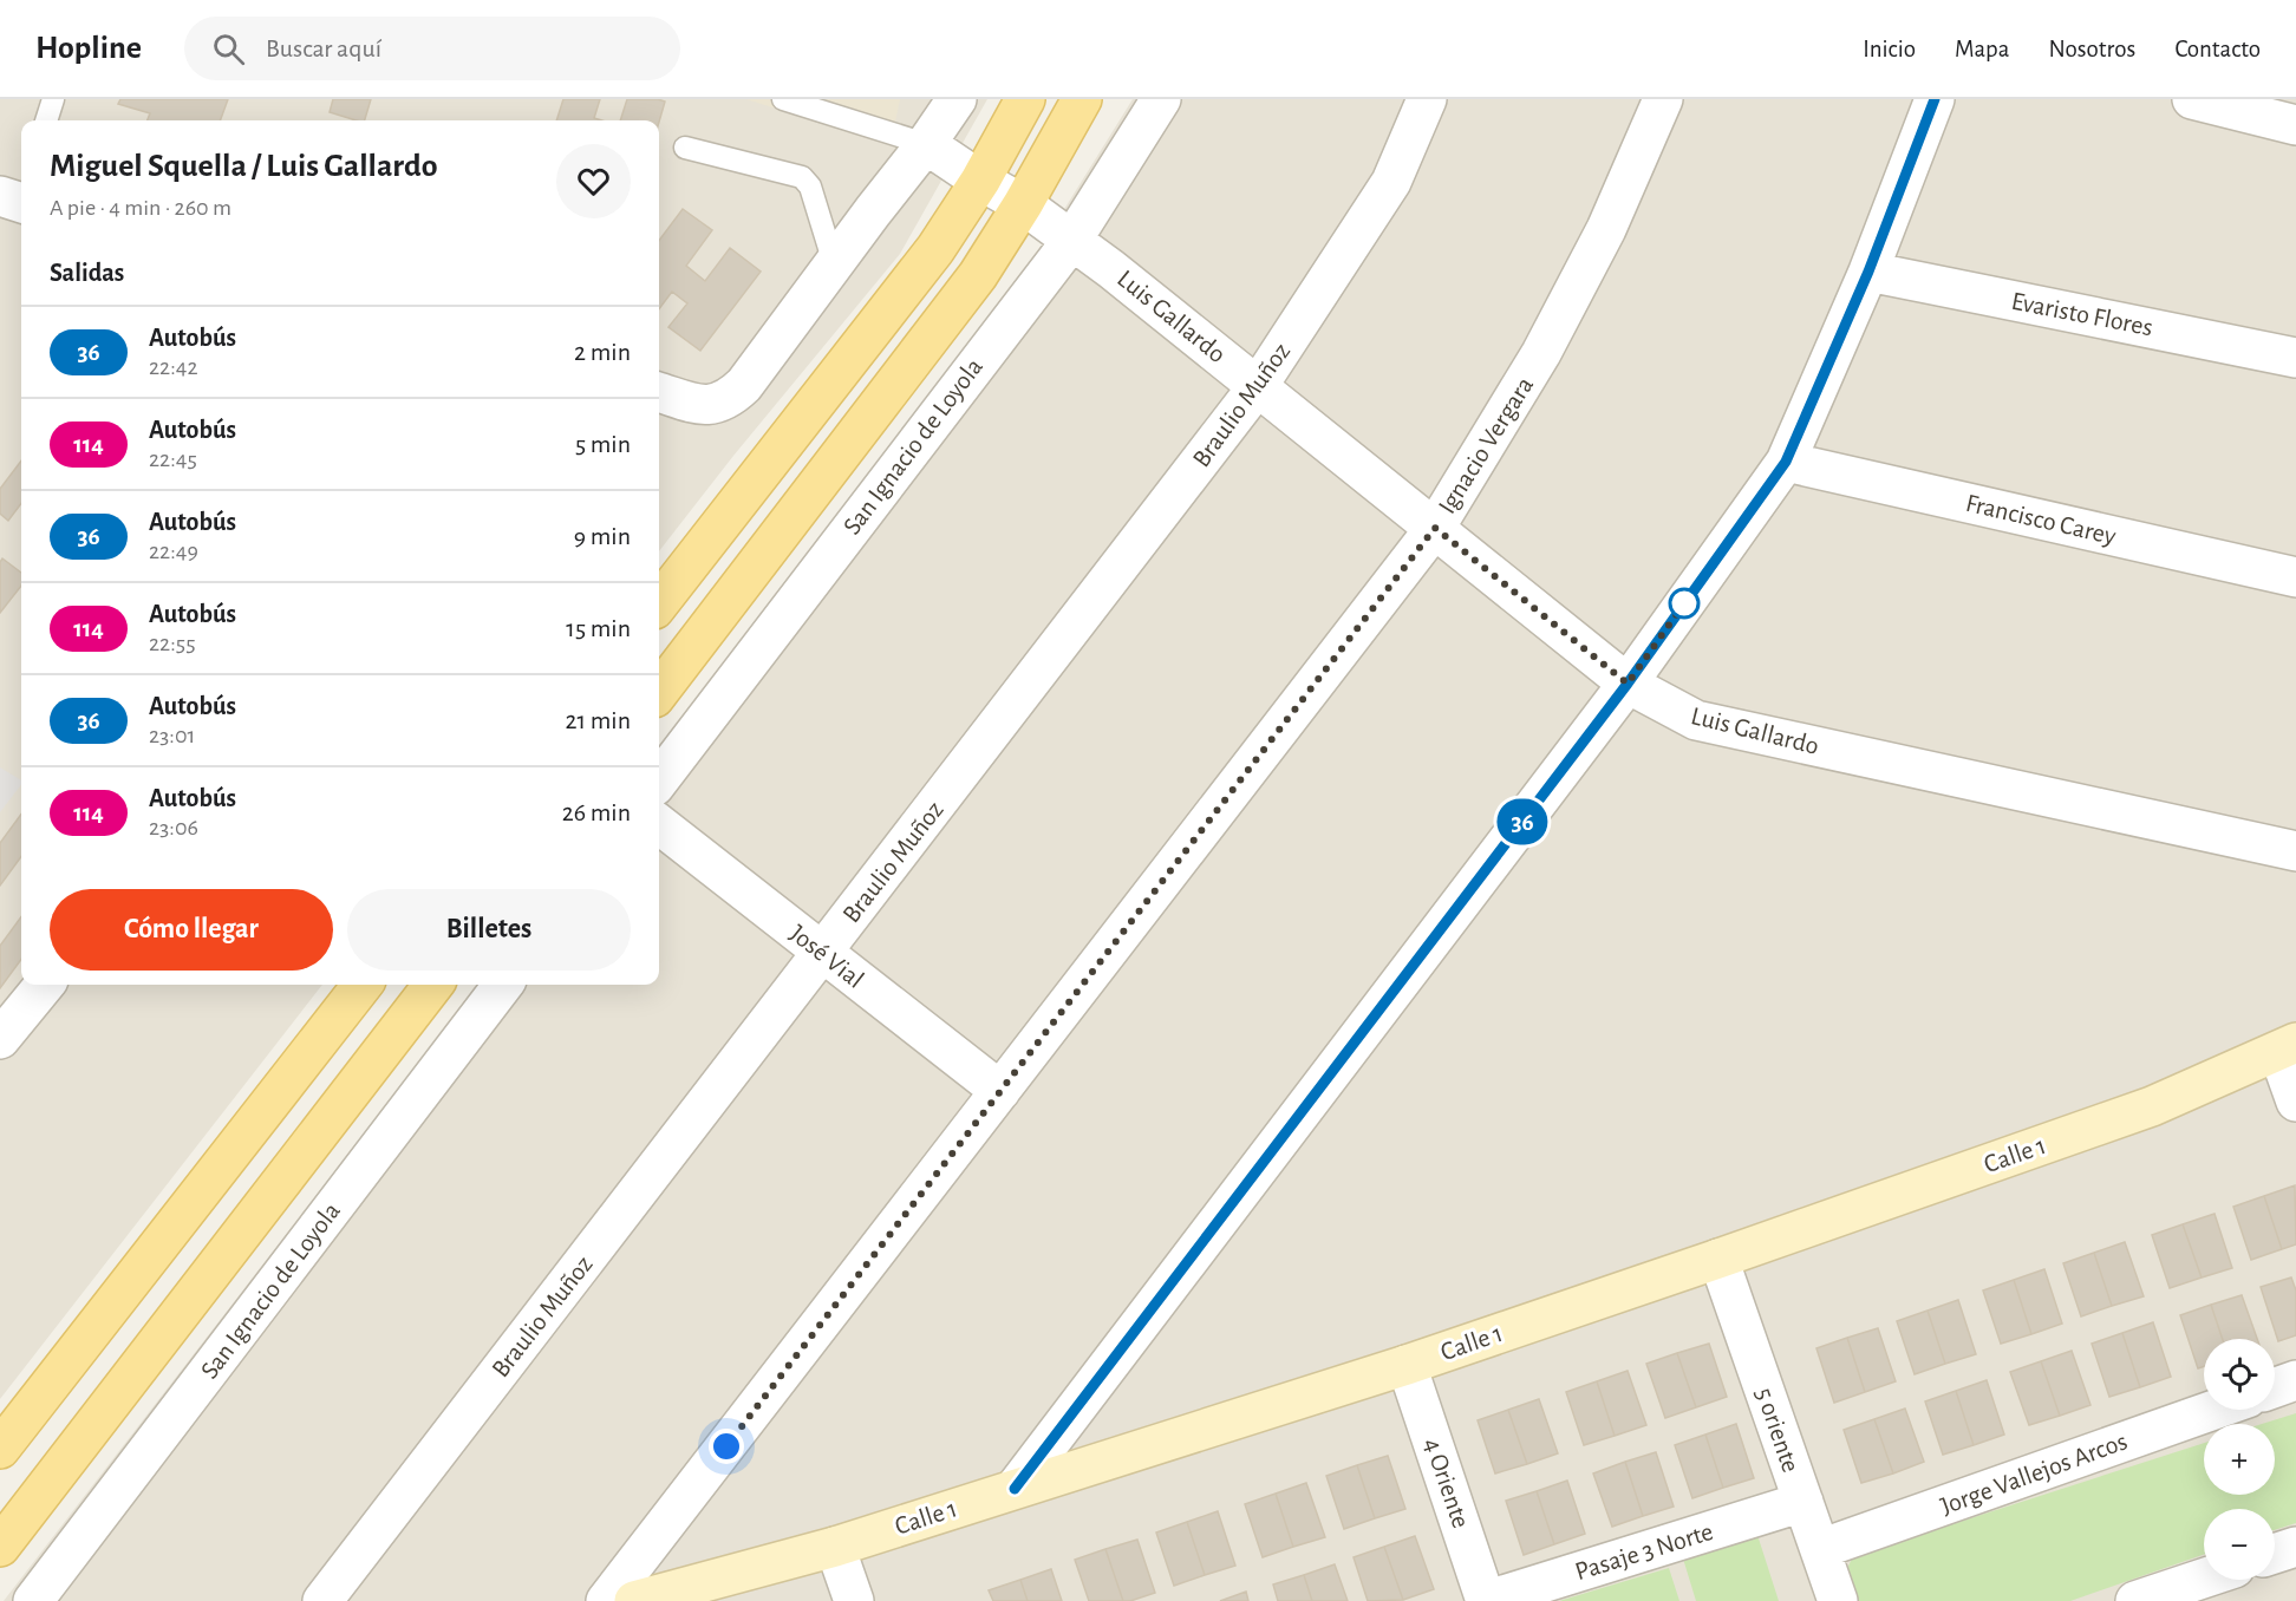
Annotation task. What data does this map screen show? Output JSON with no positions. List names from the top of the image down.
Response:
{
  "streets": {
    "main road": ["San Ignacio de Loyola"],
    "street": [
      "Evaristo Flores",
      "Luis Gallardo",
      "Braulio Muñoz",
      "Ignacio Vergara",
      "Francisco Carey",
      "José Vial",
      "Calle 1",
      "5 oriente",
      "Jorge Vallejos Arcos",
      "4 Oriente",
      "Pasaje 3 Norte"
    ]
  },
  "crossings": [
    ["Luis Gallardo", "Braulio Muñoz"],
    ["Luis Gallardo", "Ignacio Vergara"],
    ["Luis Gallardo", "San Ignacio de Loyola"],
    ["Braulio Muñoz", "José Vial"],
    ["Ignacio Vergara", "José Vial"],
    ["Calle 1", "5 oriente"],
    ["Calle 1", "4 Oriente"],
    ["5 oriente", "Jorge Vallejos Arcos"],
    ["5 oriente", "Pasaje 3 Norte"],
    ["4 Oriente", "Pasaje 3 Norte"]
  ],
  "lines": ["bus line 36"],
  "page": {
    "header": "Hopline",
    "search": "Buscar aquí",
    "nav": [
      "Inicio",
      "Mapa",
      "Nosotros",
      "Contacto"
    ],
    "on_map": "36",
    "heading": [
      ["Miguel Squella / Luis Gallardo", "A pie · 4 min · 260 m"],
      "Salidas"
    ],
    "list": [
      {
        "mark": "36",
        "name": "Autobús",
        "note": "22:42",
        "value": "2 min"
      },
      {
        "mark": "114",
        "name": "Autobús",
        "note": "22:45",
        "value": "5 min"
      },
      {
        "mark": "36",
        "name": "Autobús",
        "note": "22:49",
        "value": "9 min"
      },
      {
        "mark": "114",
        "name": "Autobús",
        "note": "22:55",
        "value": "15 min"
      },
      {
        "mark": "36",
        "name": "Autobús",
        "note": "23:01",
        "value": "21 min"
      },
      {
        "mark": "114",
        "name": "Autobús",
        "note": "23:06",
        "value": "26 min"
      }
    ],
    "buttons": ["Cómo llegar", "Billetes"],
    "map_buttons": ["+", "−"]
  }
}
